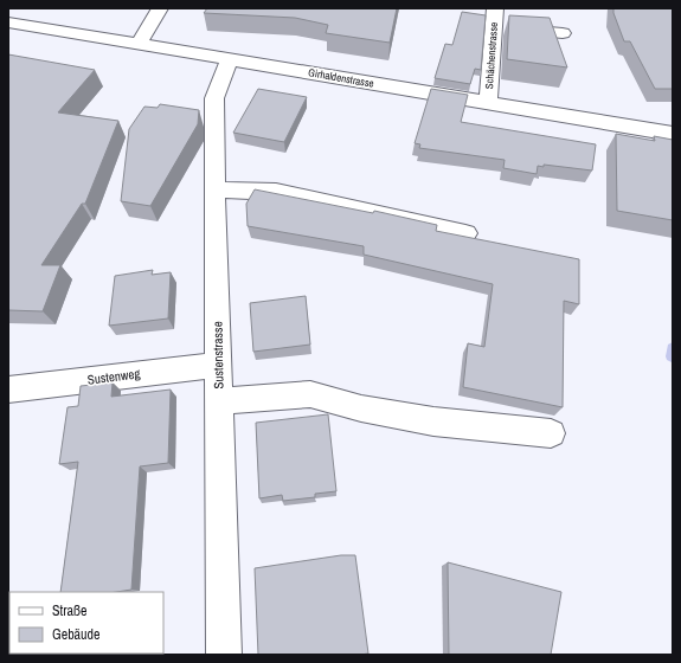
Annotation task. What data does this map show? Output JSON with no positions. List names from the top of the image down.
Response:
{
  "streets": {
    "street": [
      "Schächenstrasse",
      "Girhaldenstrasse",
      "Sustenstrasse",
      "Sustenweg"
    ]
  },
  "crossings": [
    ["Schächenstrasse", "Girhaldenstrasse"],
    ["Girhaldenstrasse", "Sustenstrasse"],
    ["Sustenstrasse", "Sustenweg"]
  ],
  "legend": ["Straße", "Gebäude"]
}
